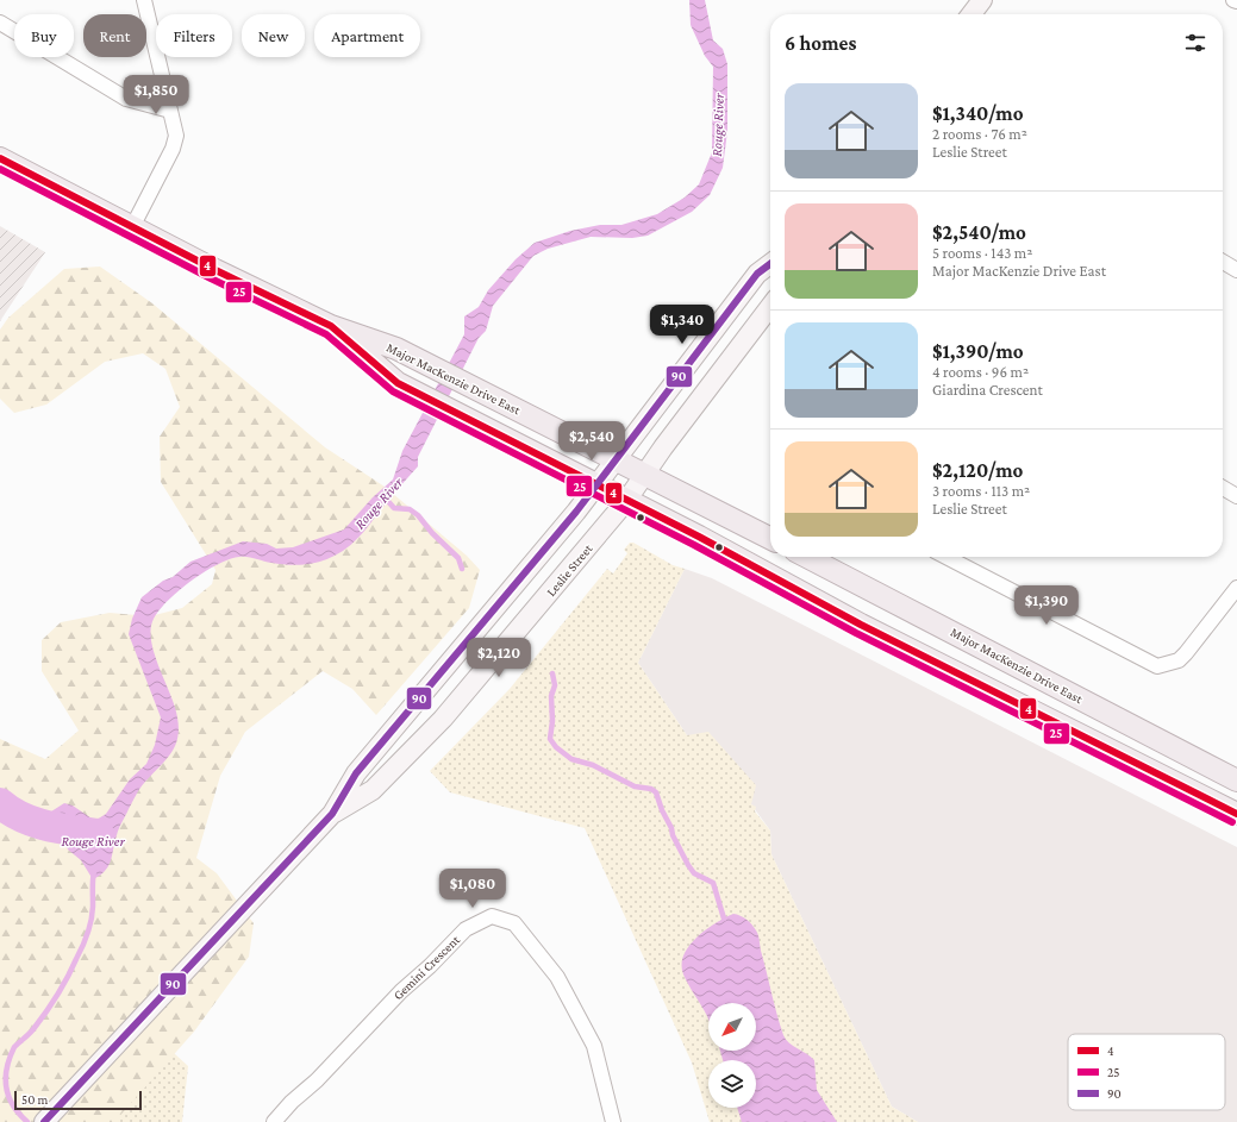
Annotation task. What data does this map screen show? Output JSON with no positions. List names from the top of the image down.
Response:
{
  "streets": {
    "main road": ["Major MacKenzie Drive East", "Leslie Street"],
    "street": ["Gemini Crescent"]
  },
  "crossings": [
    ["Major MacKenzie Drive East", "Leslie Street"]
  ],
  "water": ["Rouge River"],
  "lines": ["transit line 4", "transit line 25", "transit line 90"],
  "legend": ["4", "25", "90"],
  "scale_bar": "50 m",
  "north": "bottom left",
  "page": {
    "chip": [
      "Buy",
      "Rent",
      "Filters",
      "New",
      "Apartment"
    ],
    "heading": "6 homes",
    "list": [
      {
        "name": "$1,340/mo",
        "note": "2 rooms · 76 m² · Leslie Street"
      },
      {
        "name": "$2,540/mo",
        "note": "5 rooms · 143 m² · Major MacKenzie Drive East"
      },
      {
        "name": "$1,390/mo",
        "note": "4 rooms · 96 m² · Giardina Crescent"
      },
      {
        "name": "$2,120/mo",
        "note": "3 rooms · 113 m² · Leslie Street"
      }
    ],
    "price": [
      "$1,850",
      "$1,340",
      "$2,540",
      "$1,390",
      "$2,120",
      "$1,080"
    ],
    "scale": "50 m"
  }
}
